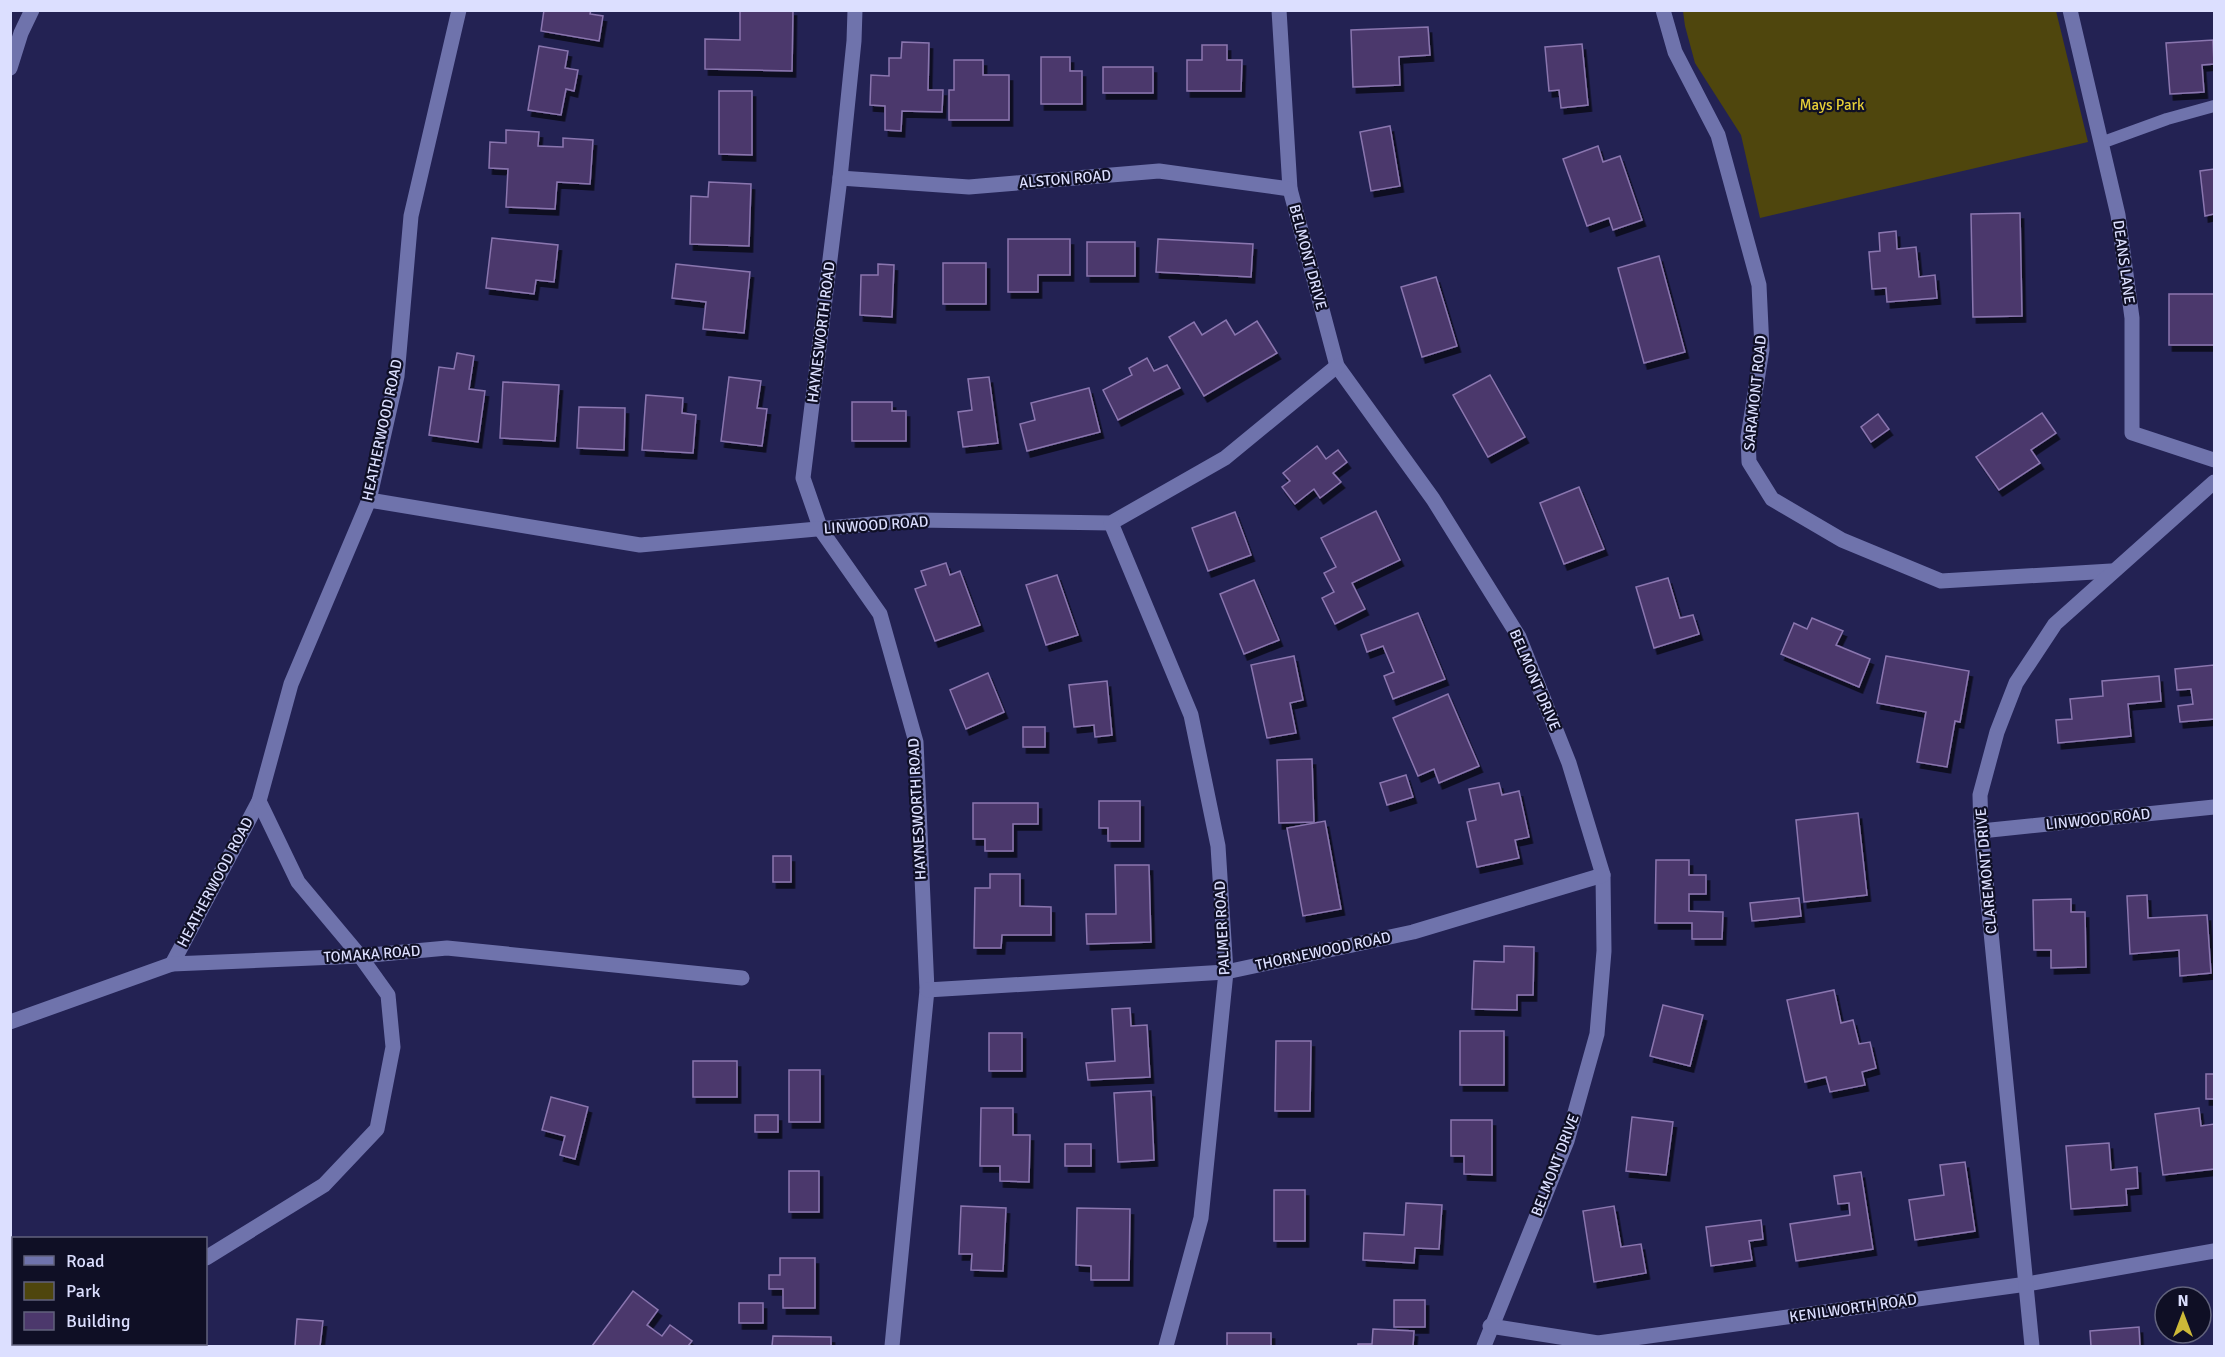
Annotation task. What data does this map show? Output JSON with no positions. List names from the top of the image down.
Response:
{
  "streets": {
    "street": [
      "ALSTON ROAD",
      "BELMONT DRIVE",
      "DEANS LANE",
      "HAYNESWORTH ROAD",
      "SARAMONT ROAD",
      "HEATHERWOOD ROAD",
      "LINWOOD ROAD",
      "CLAREMONT DRIVE",
      "PALMER ROAD",
      "THORNEWOOD ROAD",
      "TOMAKA ROAD",
      "KENILWORTH ROAD"
    ]
  },
  "crossings": [
    ["ALSTON ROAD", "BELMONT DRIVE"],
    ["ALSTON ROAD", "HAYNESWORTH ROAD"],
    ["BELMONT DRIVE", "THORNEWOOD ROAD"],
    ["BELMONT DRIVE", "KENILWORTH ROAD"],
    ["HAYNESWORTH ROAD", "LINWOOD ROAD"],
    ["HAYNESWORTH ROAD", "THORNEWOOD ROAD"],
    ["SARAMONT ROAD", "CLAREMONT DRIVE"],
    ["HEATHERWOOD ROAD", "LINWOOD ROAD"],
    ["HEATHERWOOD ROAD", "TOMAKA ROAD"],
    ["LINWOOD ROAD", "CLAREMONT DRIVE"],
    ["LINWOOD ROAD", "PALMER ROAD"],
    ["CLAREMONT DRIVE", "KENILWORTH ROAD"],
    ["PALMER ROAD", "THORNEWOOD ROAD"]
  ],
  "parks": ["Mays Park"],
  "legend": ["Road", "Park", "Building"],
  "north": "top"
}
